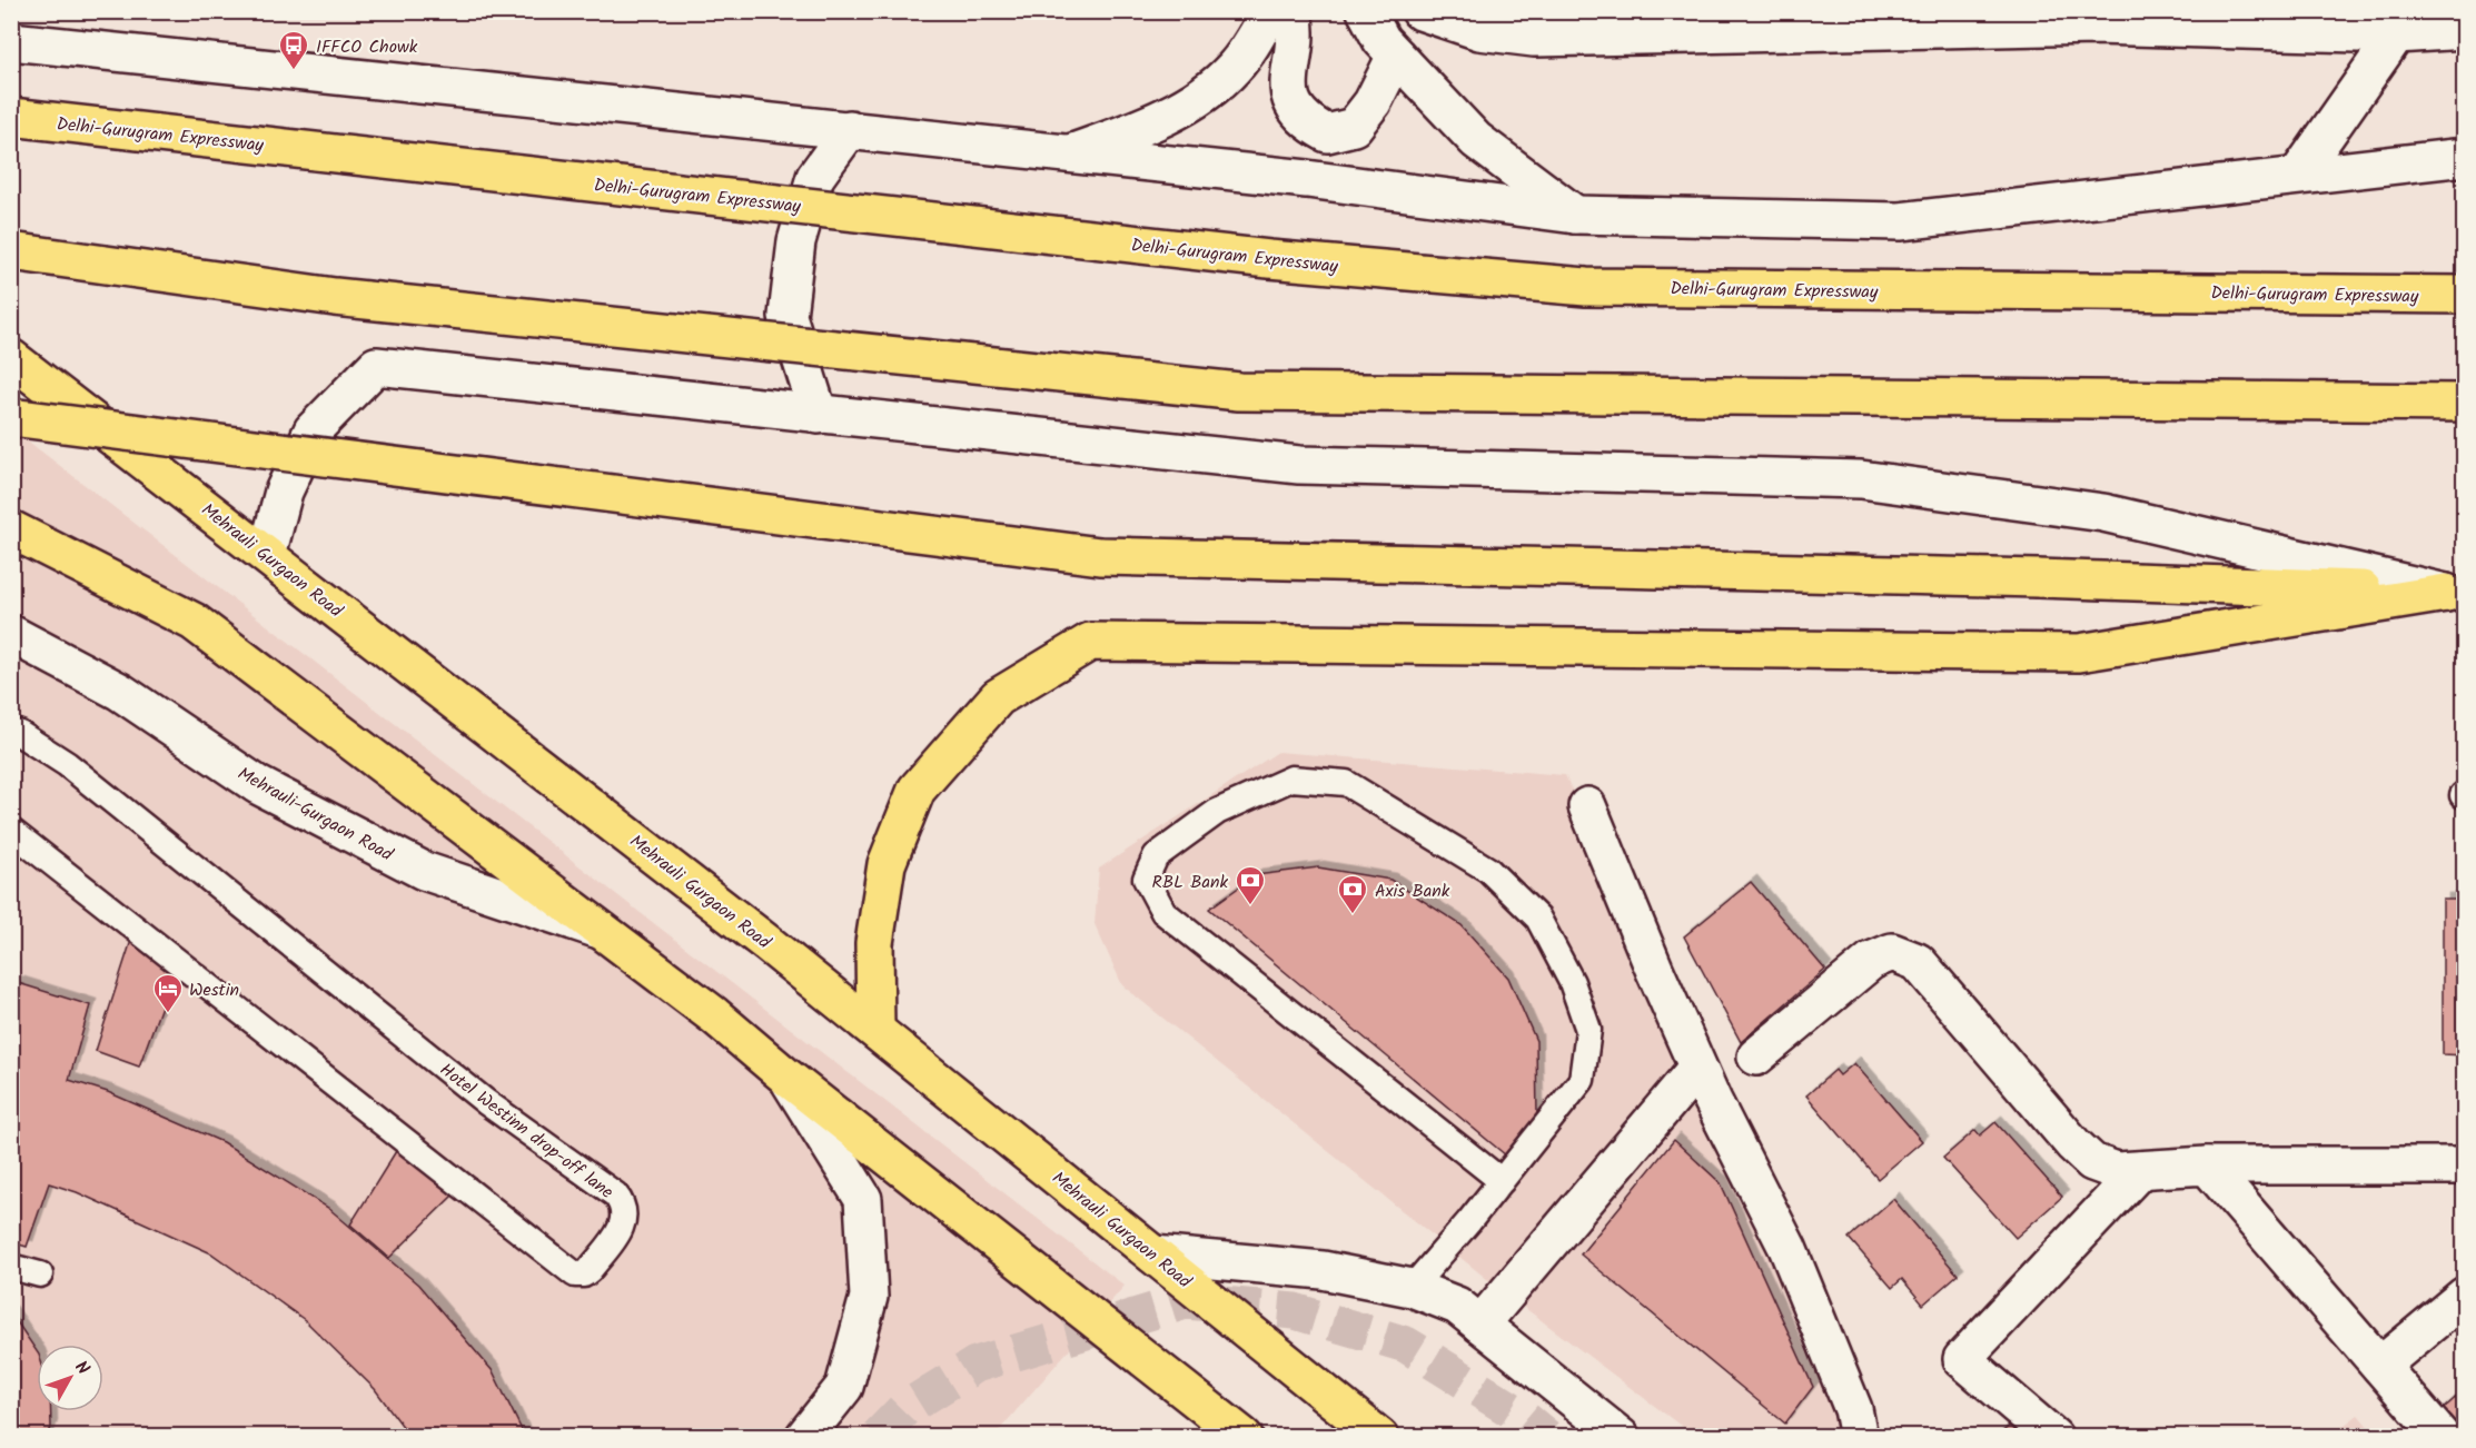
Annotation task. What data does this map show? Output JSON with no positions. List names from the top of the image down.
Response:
{
  "streets": {
    "main road": ["Delhi-Gurugram Expressway", "Mehrauli Gurgaon Road", "Mehrauli-Gurgaon Road"],
    "lane": ["Hotel Westinn drop-off lane"]
  },
  "places": {
    "bus stop": ["IFFCO Chowk"],
    "bank": ["RBL Bank", "Axis Bank"],
    "hotel": ["Westin"]
  },
  "north": "top right"
}
